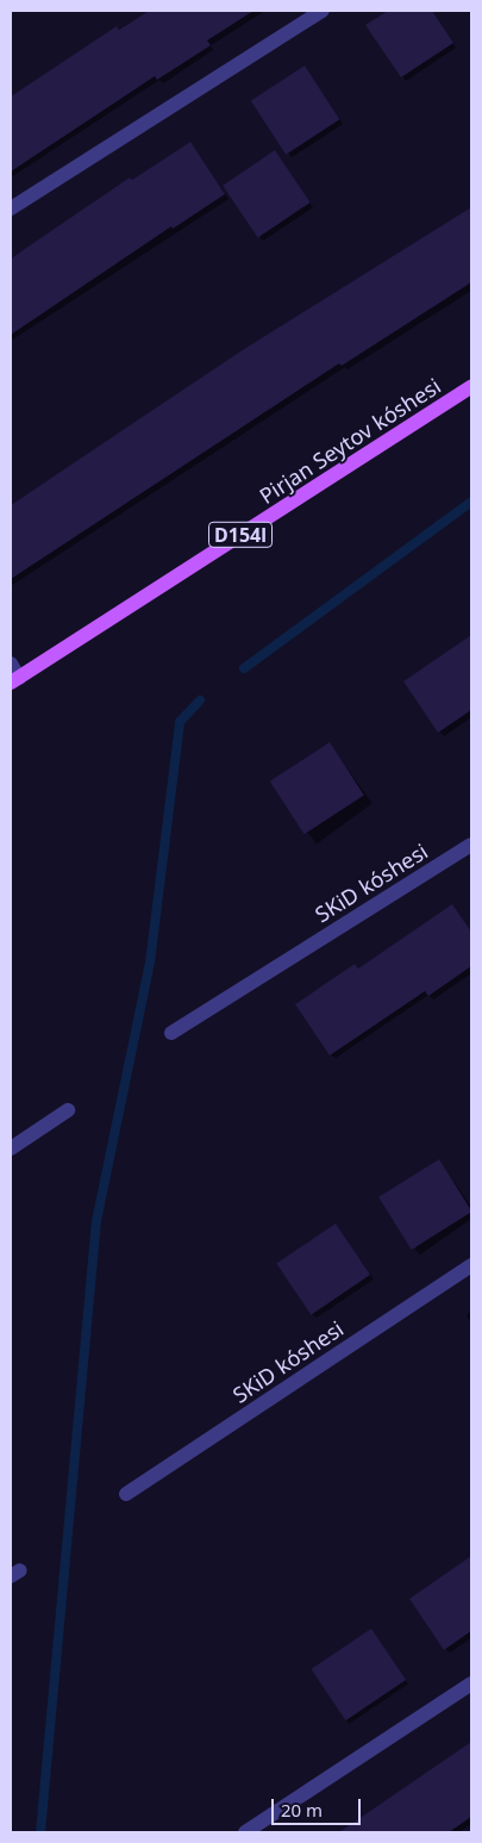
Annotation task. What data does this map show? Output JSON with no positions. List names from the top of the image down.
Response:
{
  "streets": {
    "main road": ["Pirjan Seytov kóshesi", "D154l"],
    "street": ["SKiD kóshesi"]
  },
  "scale_bar": "20 m"
}
